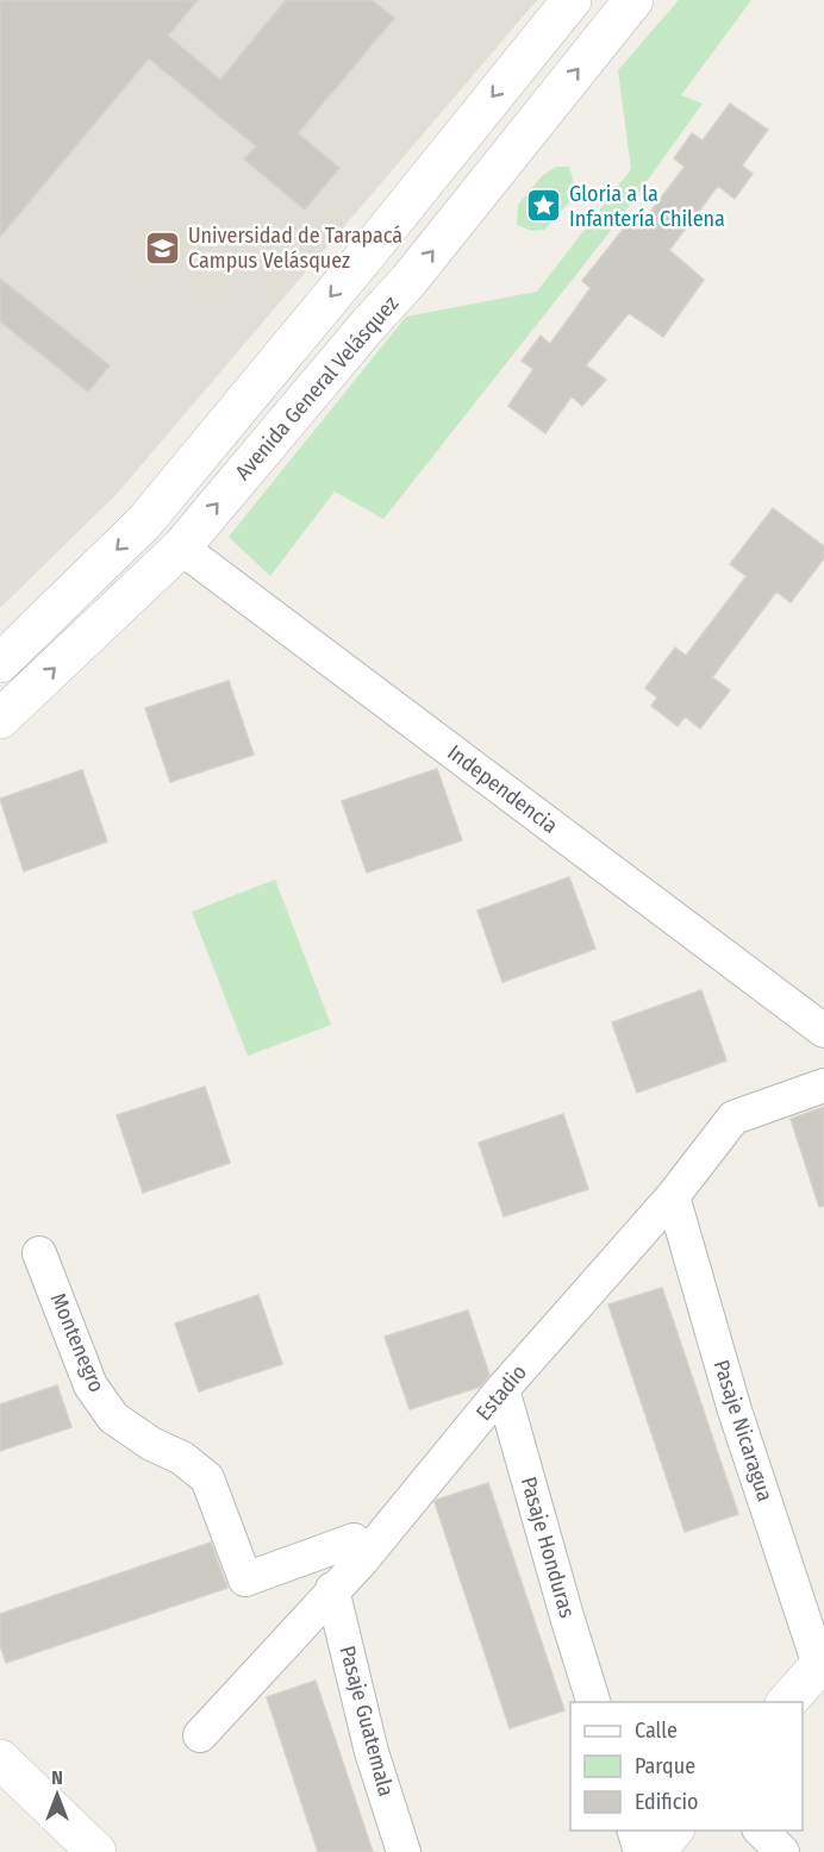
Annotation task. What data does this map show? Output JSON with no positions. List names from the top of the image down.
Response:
{
  "streets": {
    "main road": ["Avenida General Velásquez"],
    "street": [
      "Independencia",
      "Montenegro",
      "Estadio",
      "Pasaje Nicaragua",
      "Pasaje Honduras",
      "Pasaje Guatemala"
    ]
  },
  "crossings": [
    ["Avenida General Velásquez", "Independencia"],
    ["Montenegro", "Estadio"],
    ["Estadio", "Pasaje Nicaragua"],
    ["Estadio", "Pasaje Honduras"],
    ["Estadio", "Pasaje Guatemala"]
  ],
  "places": {
    "place": ["Gloria a la Infantería Chilena"],
    "school or university": ["Universidad de Tarapacá Campus Velásquez"]
  },
  "legend": ["Calle", "Parque", "Edificio"],
  "north": "top"
}
